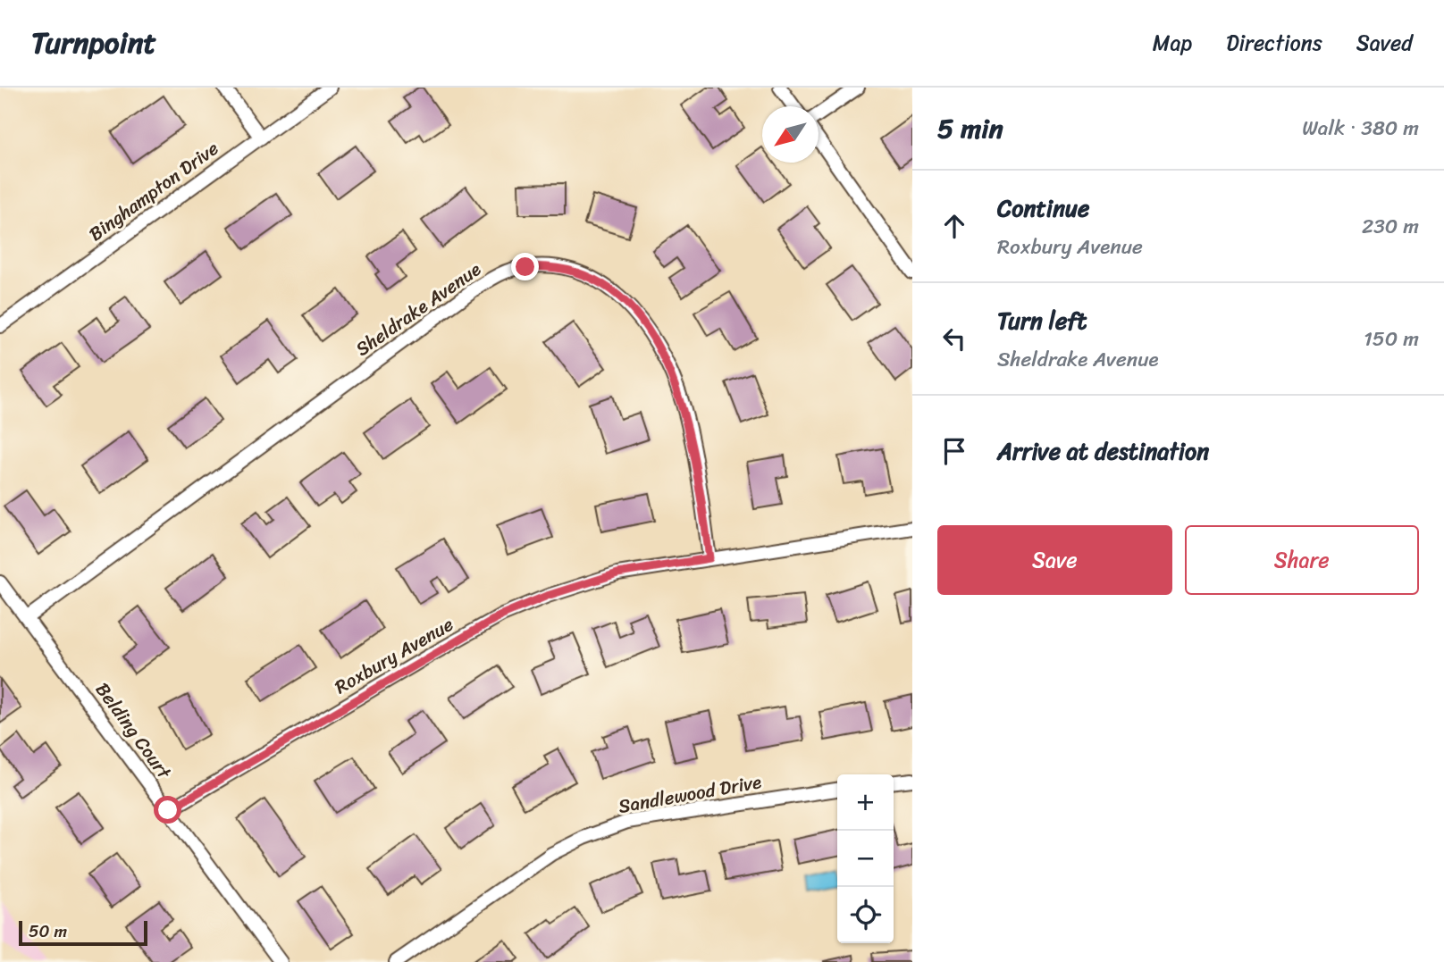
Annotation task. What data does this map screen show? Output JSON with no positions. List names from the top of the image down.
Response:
{
  "streets": {
    "street": [
      "Binghampton Drive",
      "Sheldrake Avenue",
      "Roxbury Avenue",
      "Belding Court",
      "Sandlewood Drive"
    ]
  },
  "crossings": [
    ["Sheldrake Avenue", "Roxbury Avenue"],
    ["Sheldrake Avenue", "Belding Court"],
    ["Roxbury Avenue", "Belding Court"]
  ],
  "scale_bar": "50 m",
  "north": "bottom left",
  "page": {
    "header": "Turnpoint",
    "nav": ["Map", "Directions", "Saved"],
    "heading": ["5 min", "Walk · 380 m"],
    "list": [
      ["Continue", "Roxbury Avenue", "230 m"],
      ["Turn left", "Sheldrake Avenue", "150 m"],
      "Arrive at destination"
    ],
    "buttons": ["Save", "Share"],
    "map_buttons": ["+", "−"],
    "scale": "50 m"
  }
}
